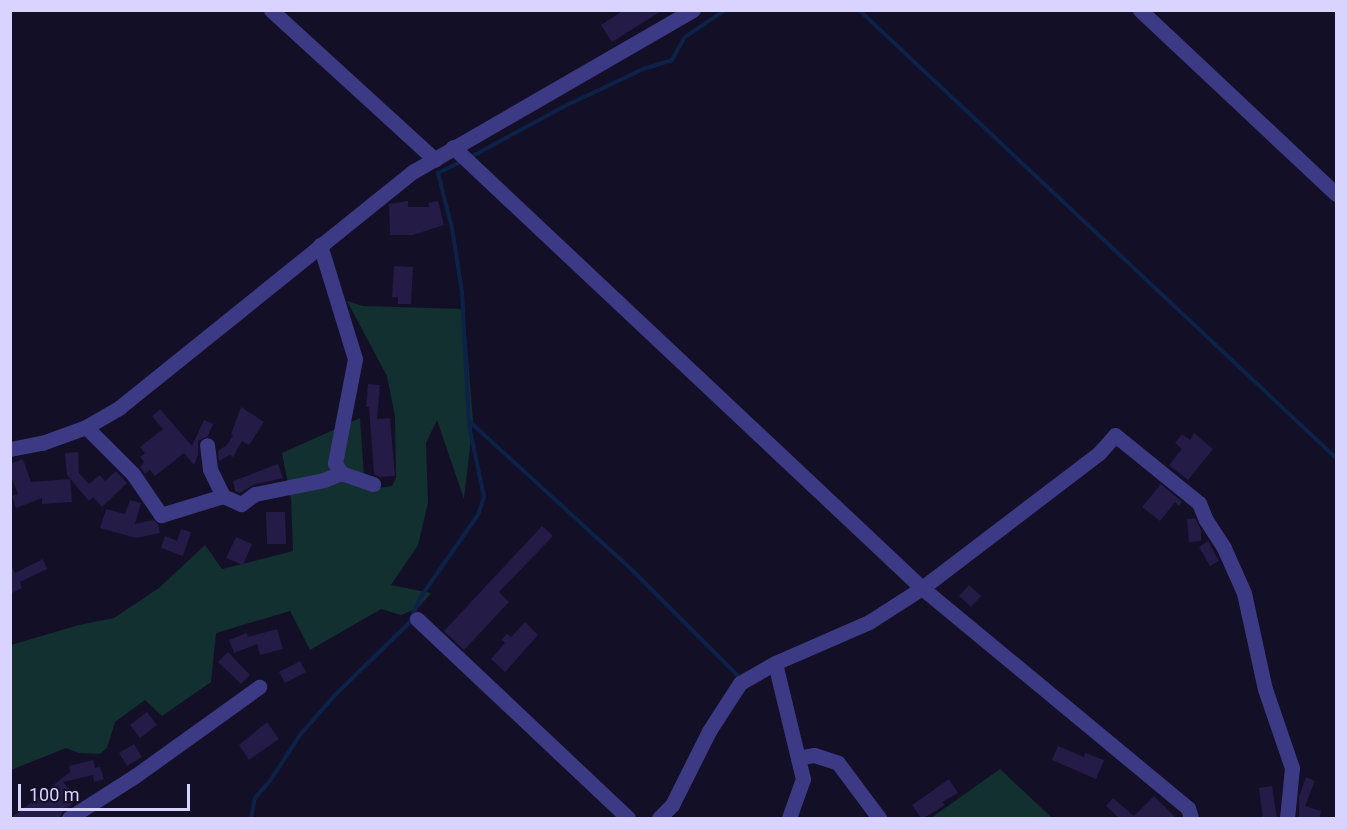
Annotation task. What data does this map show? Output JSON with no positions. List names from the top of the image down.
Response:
{
  "scale_bar": "100 m"
}
